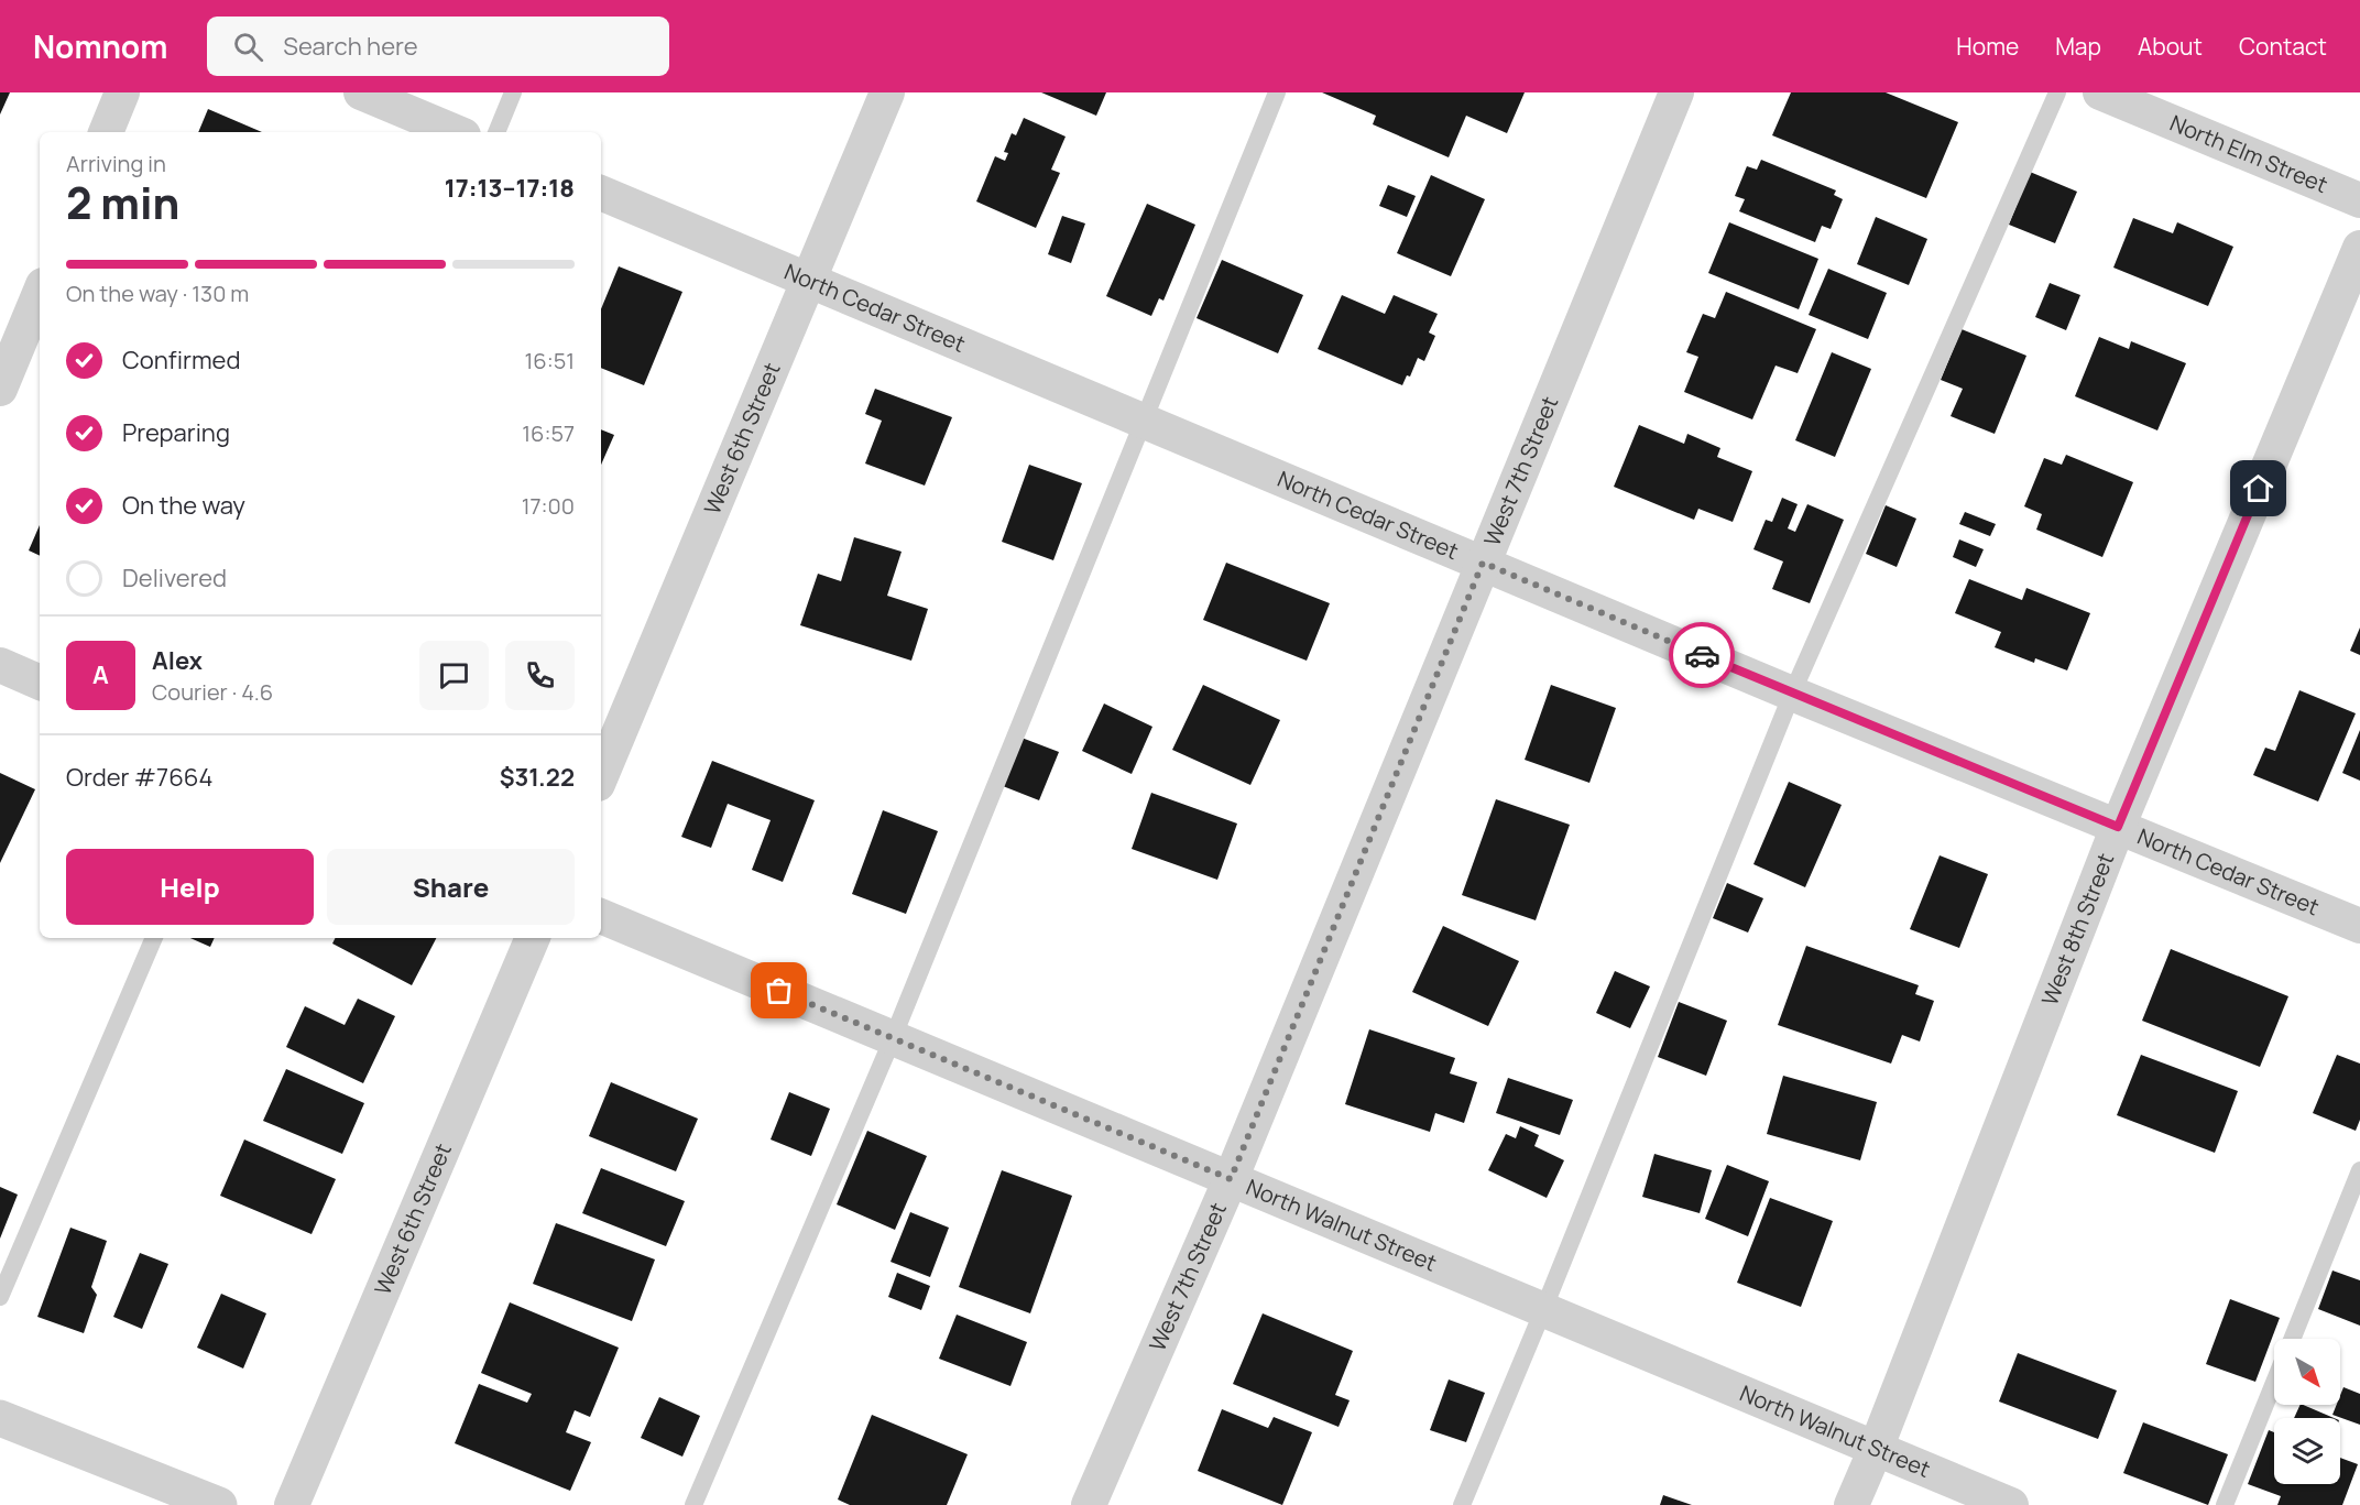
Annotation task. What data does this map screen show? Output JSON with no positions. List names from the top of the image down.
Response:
{
  "streets": {
    "street": [
      "North Elm Street",
      "North Cedar Street",
      "West 6th Street",
      "West 7th Street",
      "West 8th Street",
      "North Walnut Street"
    ]
  },
  "crossings": [
    ["North Cedar Street", "West 6th Street"],
    ["North Cedar Street", "West 7th Street"],
    ["North Cedar Street", "West 8th Street"],
    ["West 7th Street", "North Walnut Street"],
    ["West 8th Street", "North Walnut Street"]
  ],
  "north": "bottom right",
  "page": {
    "header": "Nomnom",
    "search": "Search here",
    "nav": [
      "Home",
      "Map",
      "About",
      "Contact"
    ],
    "heading": ["2 min", "Arriving in", "17:13–17:18"],
    "panel": [
      "Alex",
      "Courier · 4.6",
      "Order #7664",
      "$31.22"
    ],
    "bar": "On the way · 130 m",
    "list": [
      ["Confirmed", "16:51"],
      ["Preparing", "16:57"],
      ["On the way", "17:00"],
      "Delivered"
    ],
    "round": "A",
    "buttons": ["Help", "Share"]
  }
}
